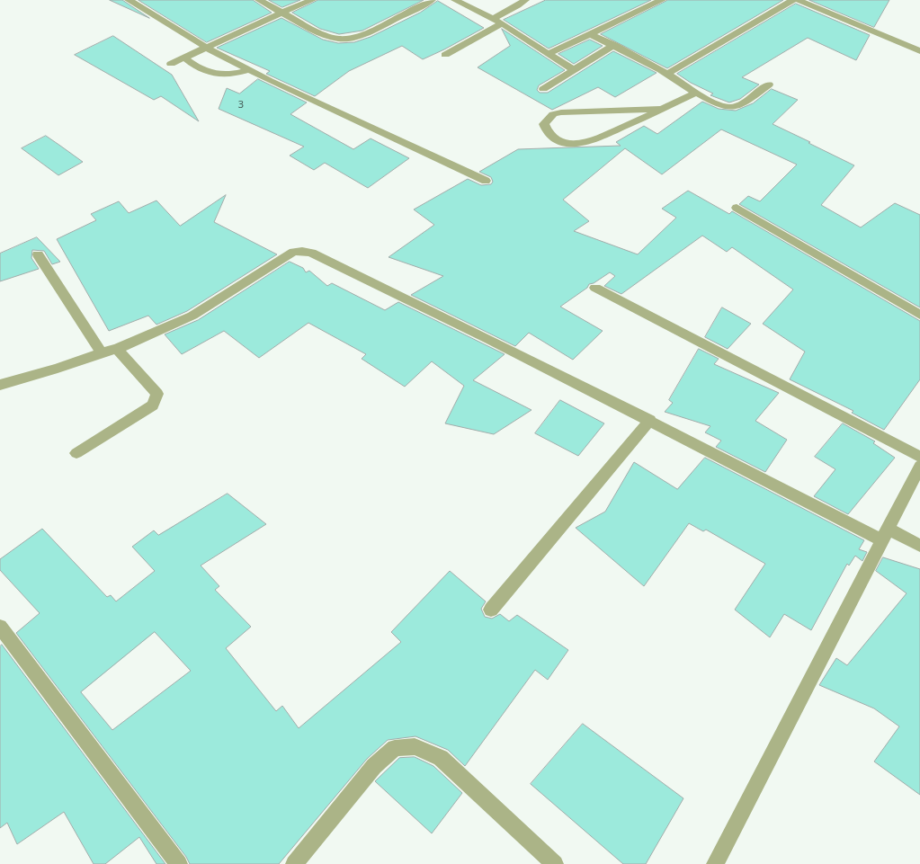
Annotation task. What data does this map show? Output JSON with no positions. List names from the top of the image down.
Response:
{
  "house_numbers": ["3"]
}
